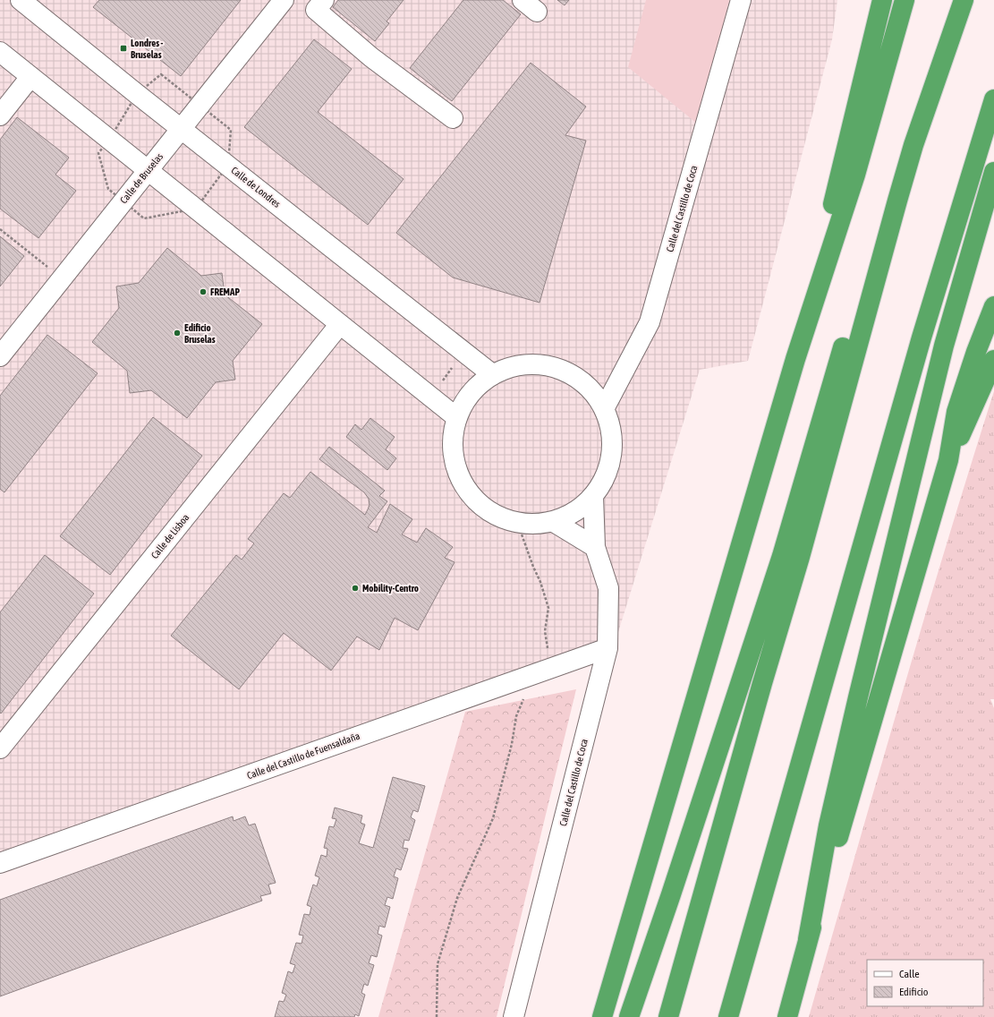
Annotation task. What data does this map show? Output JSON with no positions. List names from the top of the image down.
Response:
{
  "streets": {
    "street": [
      "Calle de Bruselas",
      "Calle de Londres",
      "Calle del Castillo de Coca",
      "Calle de Lisboa",
      "Calle del Castillo de Fuensaldaña"
    ]
  },
  "crossings": [
    ["Calle de Bruselas", "Calle de Londres"],
    ["Calle del Castillo de Coca", "Calle del Castillo de Fuensaldaña"]
  ],
  "places": {
    "transit": ["Londres - Bruselas"],
    "other": ["FREMAP", "Edificio Bruselas", "Mobility-Centro"]
  },
  "legend": ["Calle", "Edificio"]
}
